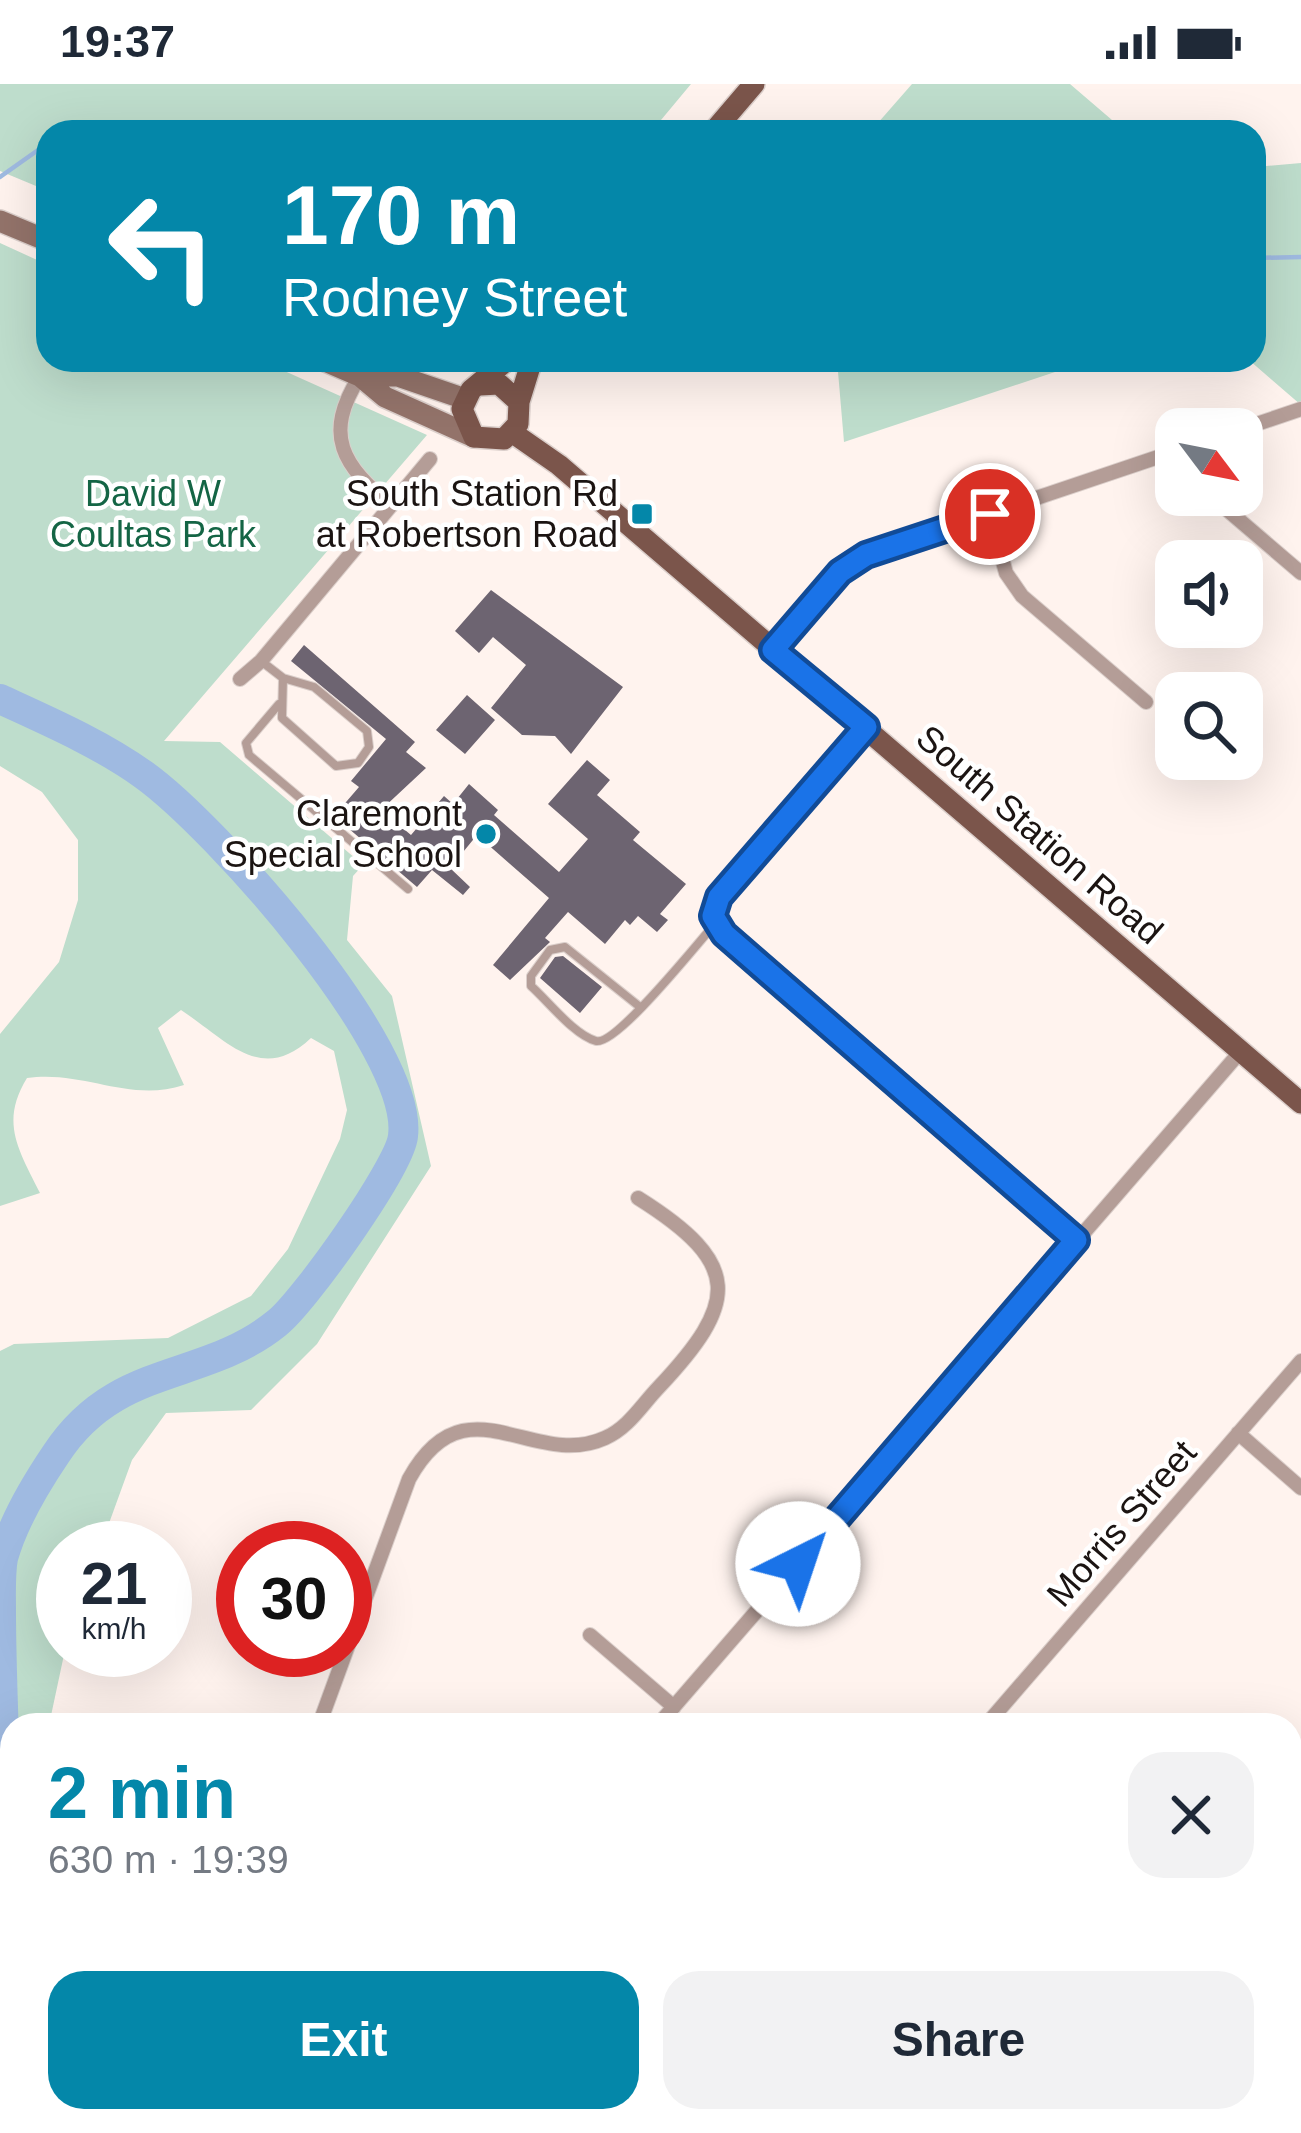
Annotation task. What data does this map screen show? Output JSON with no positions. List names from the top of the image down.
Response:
{
  "streets": {
    "main road": ["South Station Road"],
    "street": ["Morris Street"]
  },
  "parks": ["David W Coultas Park"],
  "places": {
    "transit": ["South Station Rd at Robertson Road"],
    "other": ["Claremont Special School"]
  },
  "north": "bottom right",
  "page": {
    "status": "19:37",
    "turn": ["170 m", "Rodney Street"],
    "speed": "21 km/h",
    "limit": "30",
    "heading": ["2 min", "630 m · 19:39"],
    "buttons": ["Exit", "Share"]
  }
}
